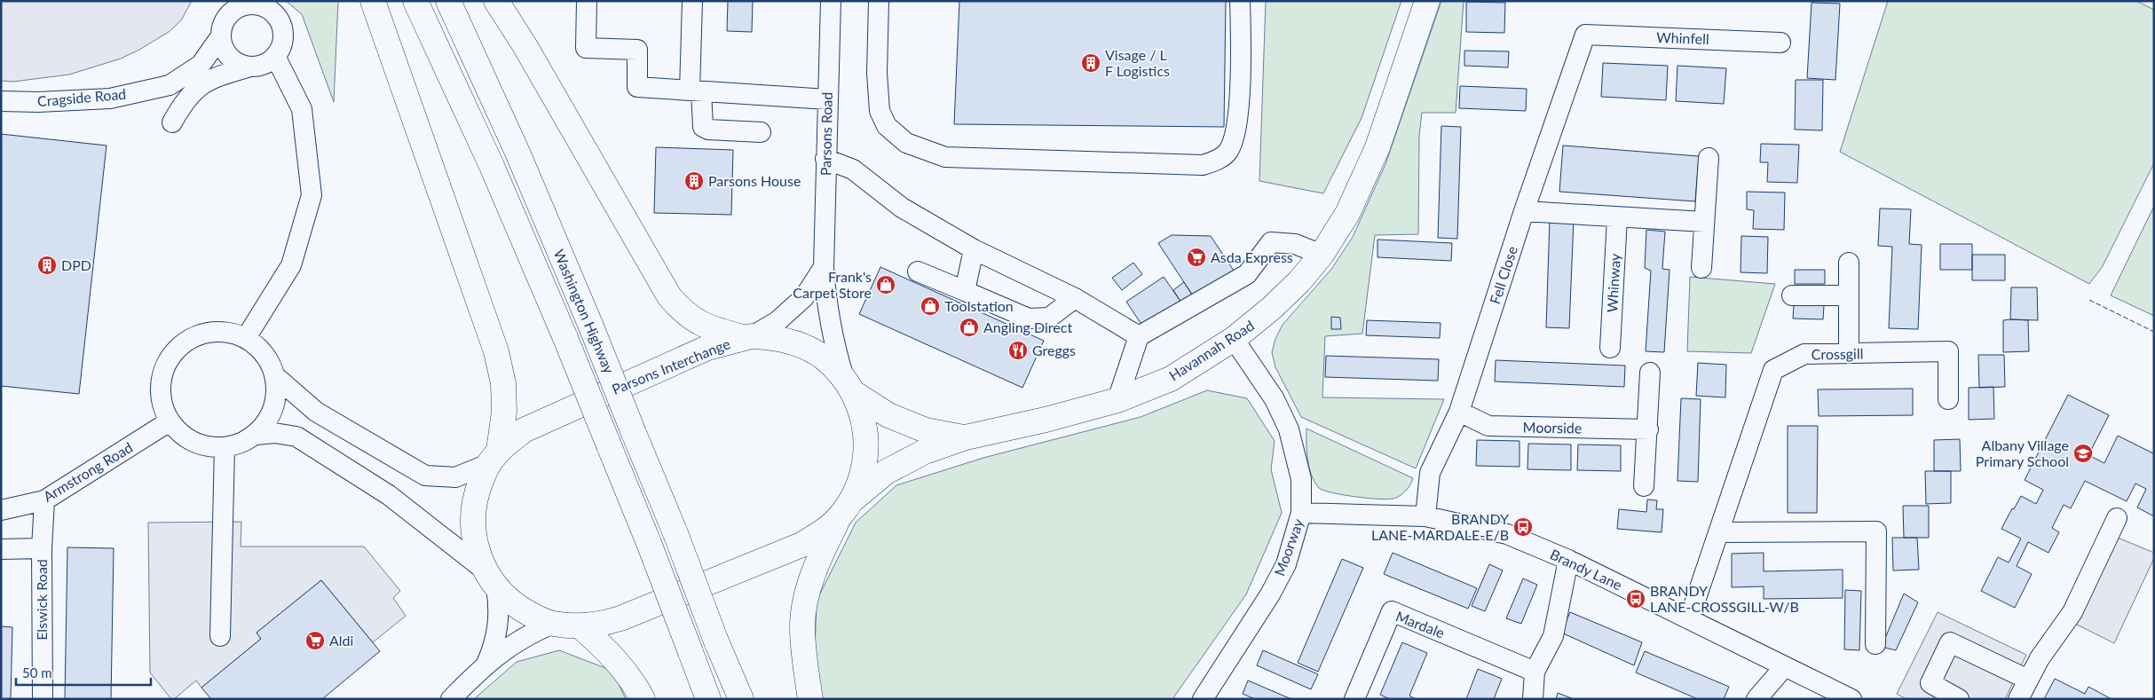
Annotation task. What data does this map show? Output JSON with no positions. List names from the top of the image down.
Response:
{
  "streets": {
    "main road": ["Washington Highway", "Havannah Road", "Parsons Interchange"],
    "street": [
      "Whinfell",
      "Cragside Road",
      "Parsons Road",
      "Fell Close",
      "Whinway",
      "Crossgill",
      "Moorside",
      "Armstrong Road",
      "Moorway",
      "Brandy Lane",
      "Elswick Road",
      "Mardale"
    ]
  },
  "crossings": [
    ["Whinfell", "Fell Close"],
    ["Parsons Road", "Havannah Road"],
    ["Parsons Road", "Parsons Interchange"],
    ["Fell Close", "Moorside"],
    ["Fell Close", "Brandy Lane"],
    ["Havannah Road", "Parsons Interchange"],
    ["Havannah Road", "Moorway"],
    ["Crossgill", "Brandy Lane"],
    ["Armstrong Road", "Elswick Road"],
    ["Moorway", "Brandy Lane"]
  ],
  "places": {
    "building": ["Visage / L F Logistics", "Parsons House", "DPD"],
    "supermarket": ["Asda Express", "Aldi"],
    "shop": ["Frank's Carpet Store", "Toolstation", "Angling Direct"],
    "restaurant": ["Greggs"],
    "school or university": ["Albany Village Primary School"],
    "bus stop": ["BRANDY LANE-MARDALE-E/B", "BRANDY LANE-CROSSGILL-W/B"]
  },
  "scale_bar": "50 m"
}
